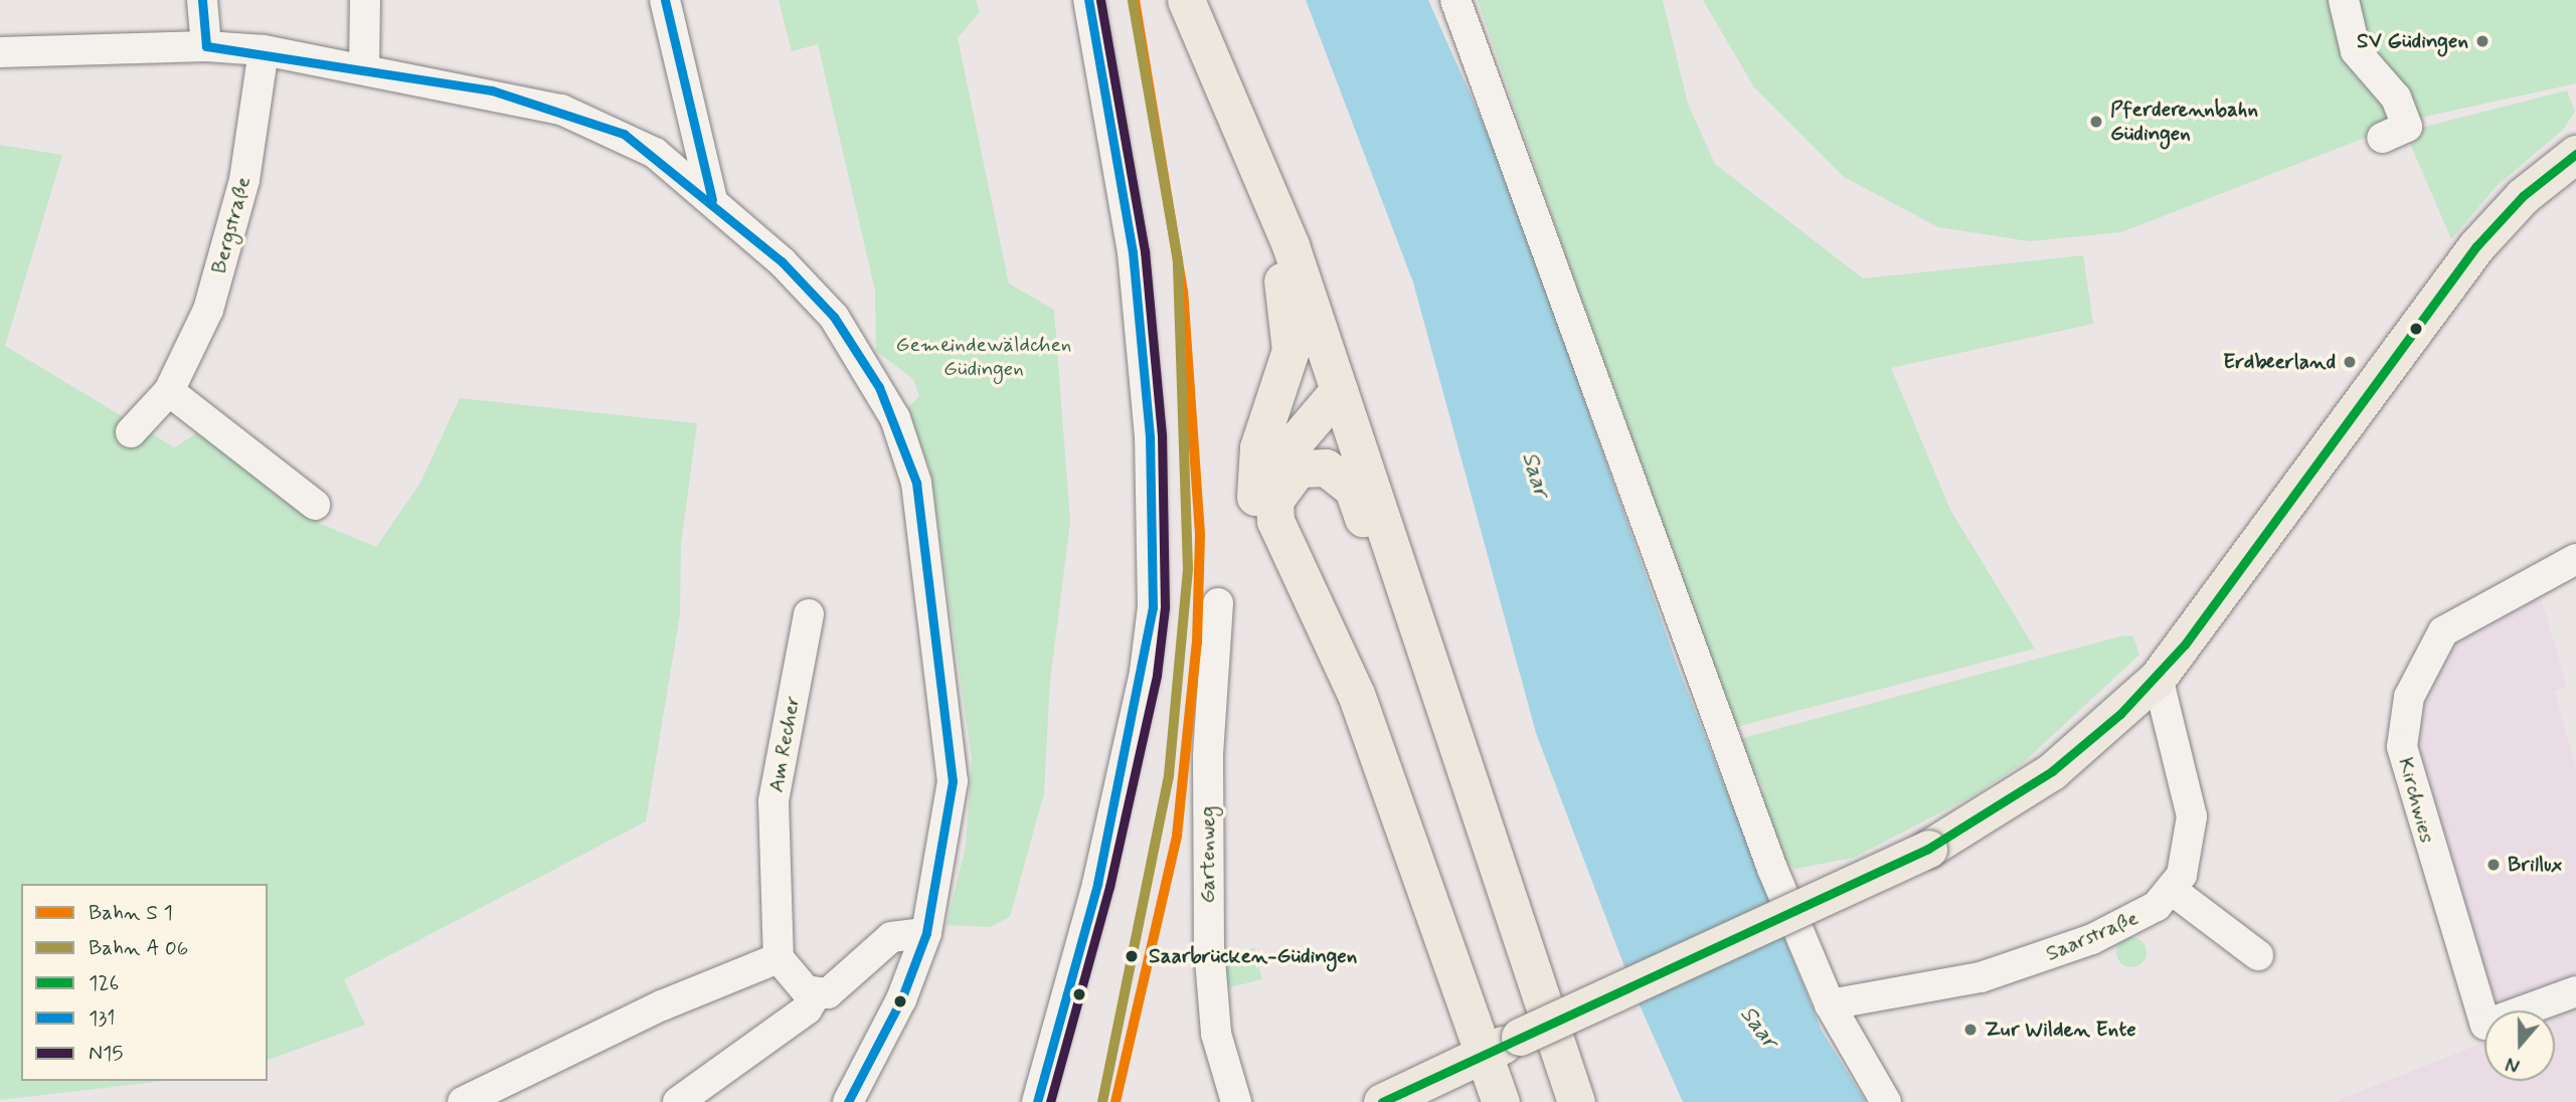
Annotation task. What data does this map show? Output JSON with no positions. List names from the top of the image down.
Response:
{
  "streets": {
    "street": [
      "Bergstraße",
      "Am Recher",
      "Kirchwies",
      "Gartenweg",
      "Saarstraße"
    ]
  },
  "water": ["Saar"],
  "parks": ["Gemeindewäldchen Güdingen"],
  "places": [
    "SV Güdingen",
    "Pferderennbahn Güdingen",
    "Erdbeerland",
    "Brillux",
    "Saarbrücken-Güdingen",
    "Zur Wilden Ente"
  ],
  "lines": ["transit line 131", "transit line N15", "transit line 126"],
  "legend": [
    "Bahn S 1",
    "Bahn A 06",
    "126",
    "131",
    "N15"
  ],
  "north": "bottom"
}
